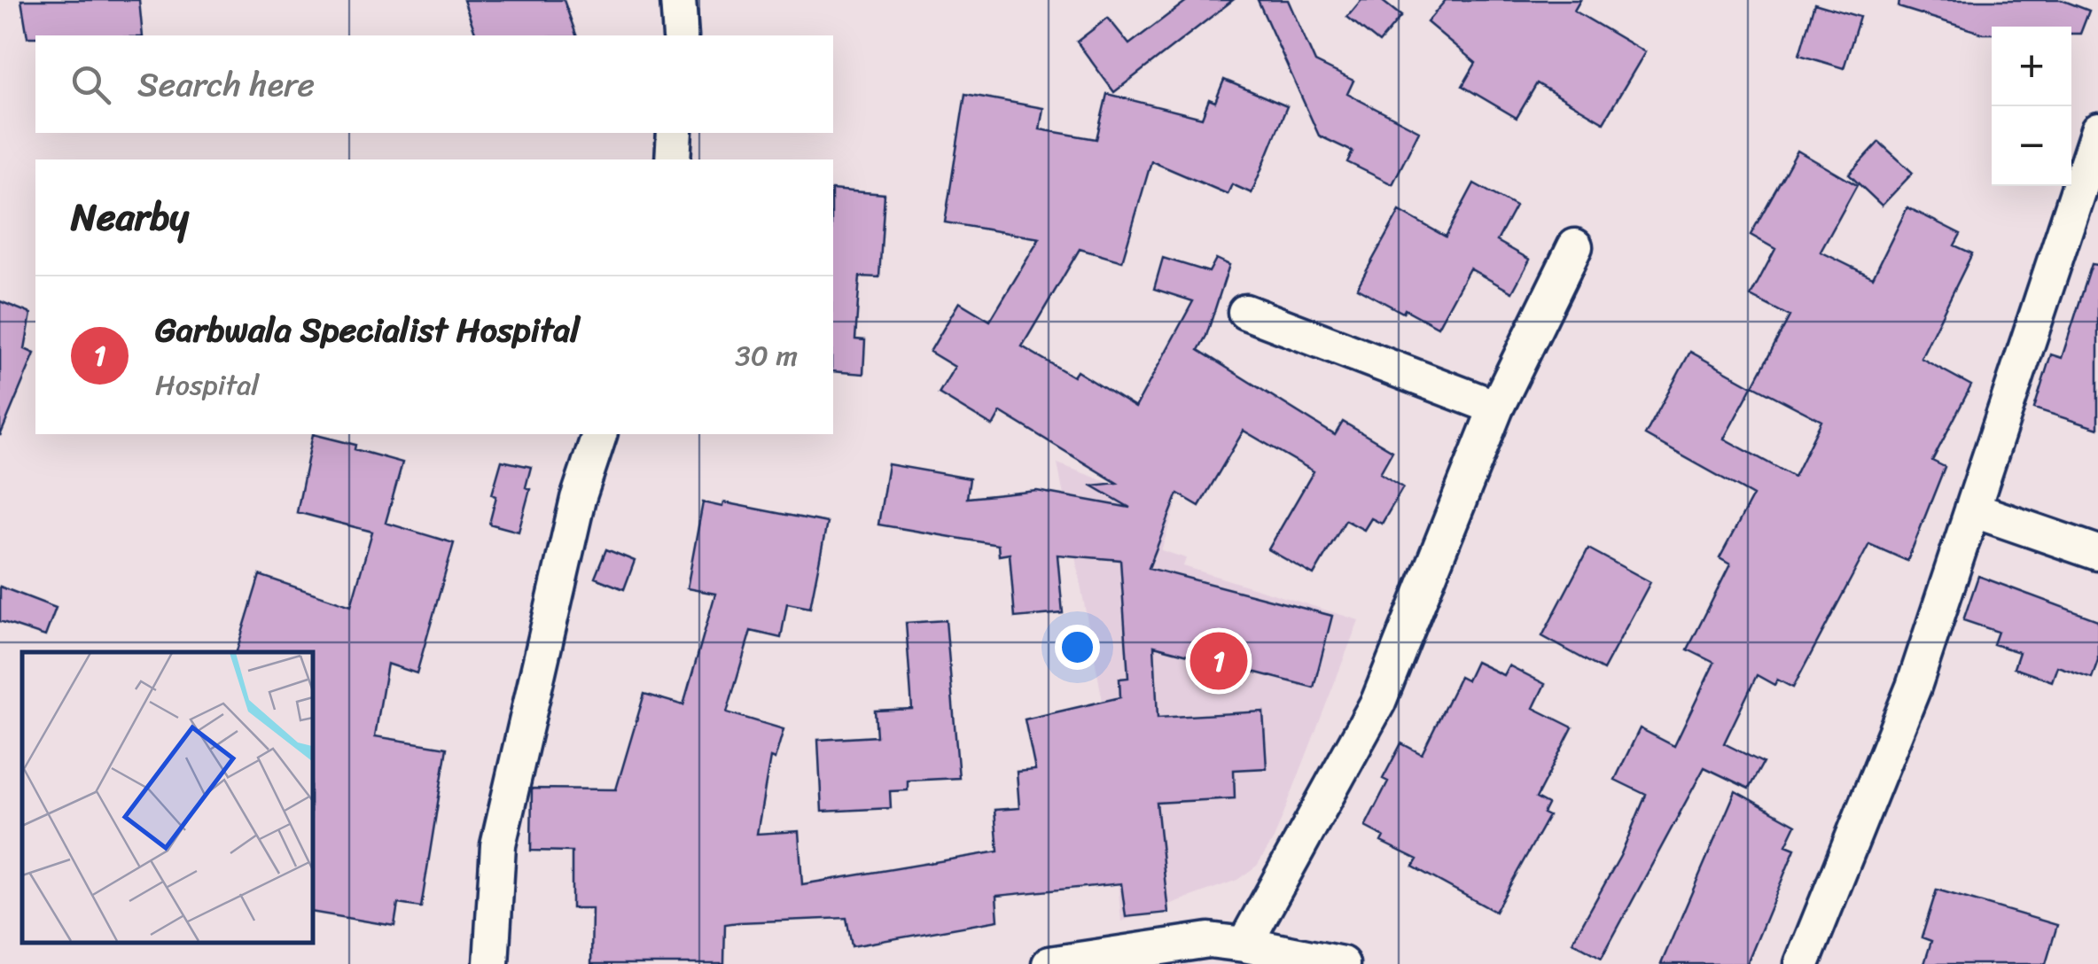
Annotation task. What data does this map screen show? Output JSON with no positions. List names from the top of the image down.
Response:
{
  "page": {
    "map_buttons": ["+", "−"],
    "search": "Search here",
    "heading": "Nearby",
    "list": [
      {
        "mark": "1",
        "name": "Garbwala Specialist Hospital",
        "note": "Hospital",
        "value": "30 m"
      }
    ],
    "pins": "1"
  }
}
